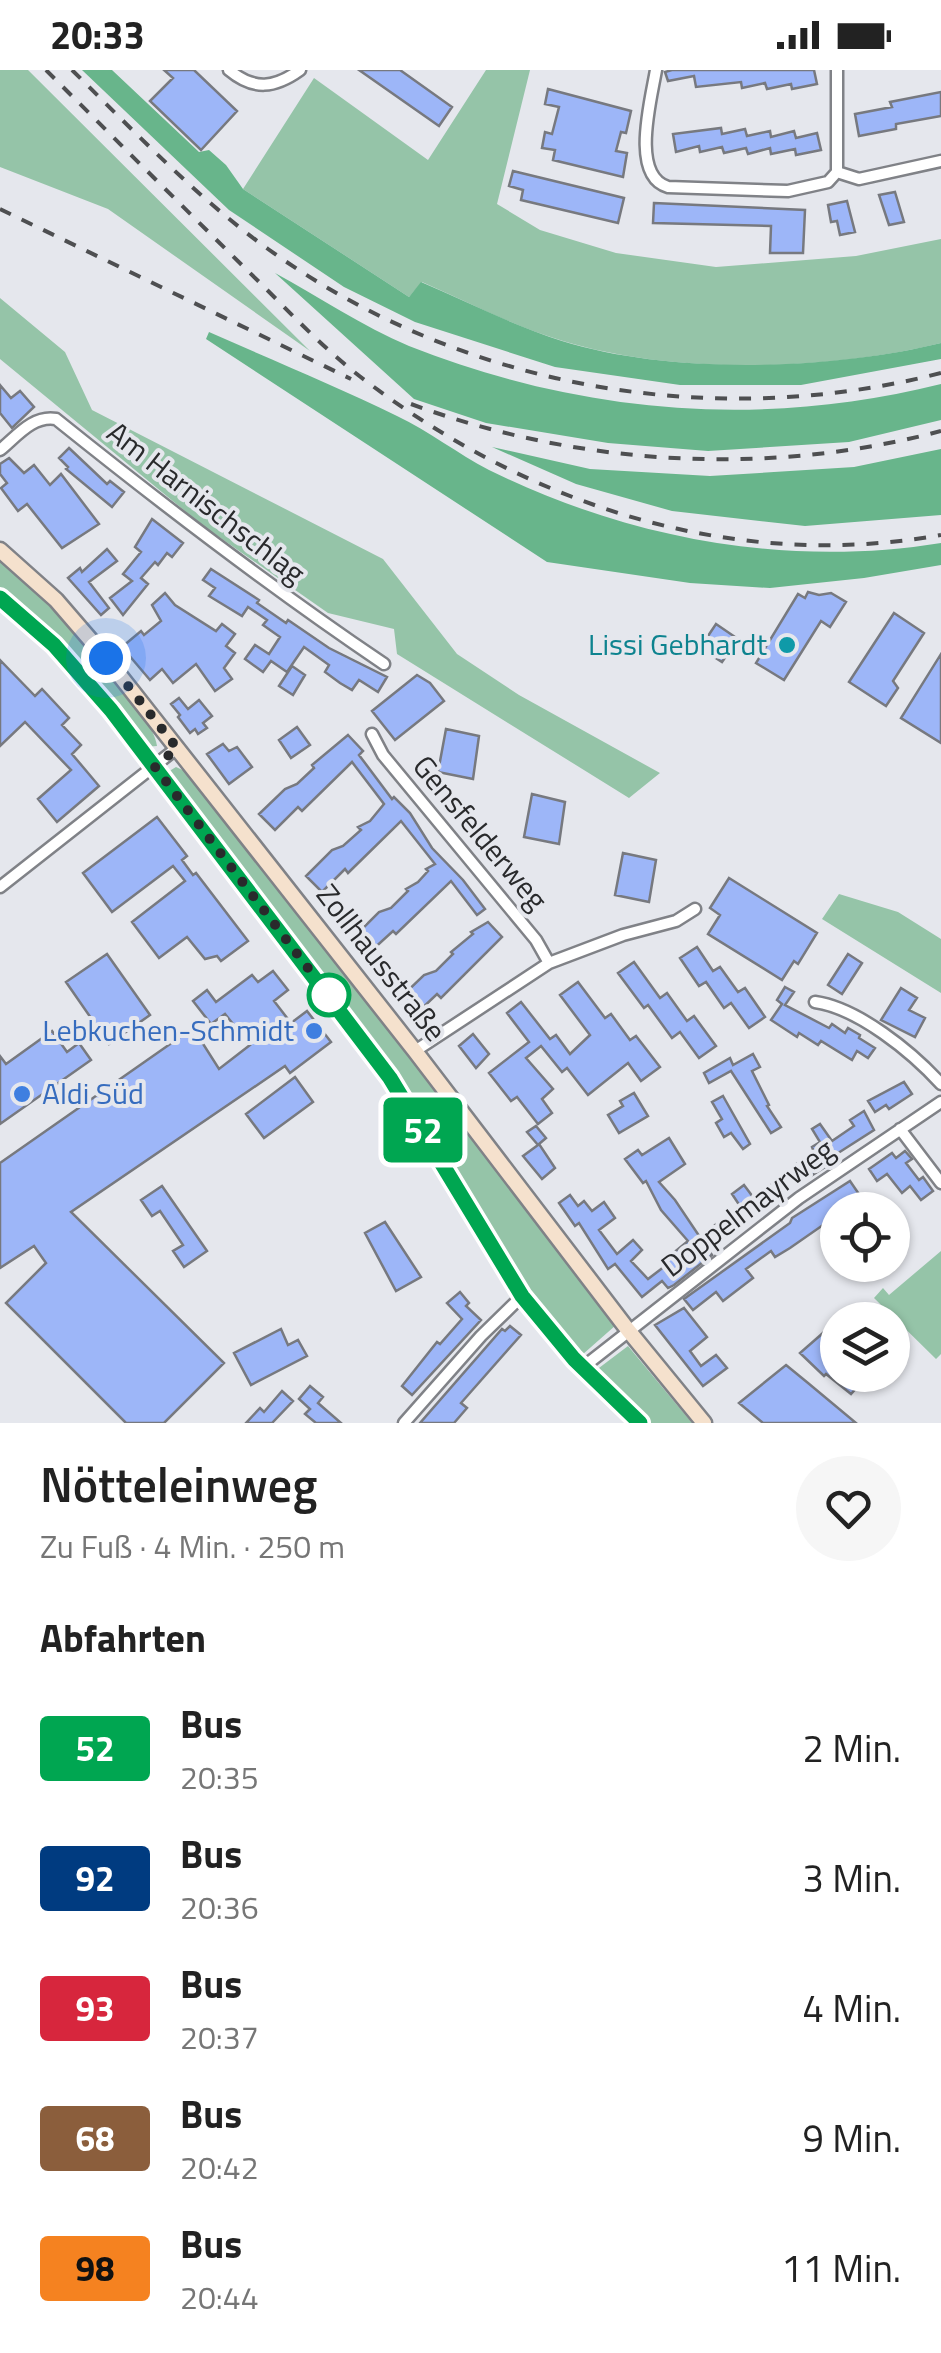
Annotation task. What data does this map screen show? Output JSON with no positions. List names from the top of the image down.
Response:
{
  "streets": {
    "main road": ["Zollhausstraße"],
    "street": ["Am Harnischschlag", "Gensfelderweg", "Doppelmayrweg"]
  },
  "crossings": [
    ["Zollhausstraße", "Doppelmayrweg"]
  ],
  "places": ["Lissi Gebhardt", "Lebkuchen-Schmidt", "Aldi Süd"],
  "lines": ["bus line 52"],
  "page": {
    "status": "20:33",
    "on_map": "52",
    "heading": [
      ["Nötteleinweg", "Zu Fuß · 4 Min. · 250 m"],
      "Abfahrten"
    ],
    "list": [
      {
        "mark": "52",
        "name": "Bus",
        "note": "20:35",
        "value": "2 Min."
      },
      {
        "mark": "92",
        "name": "Bus",
        "note": "20:36",
        "value": "3 Min."
      },
      {
        "mark": "93",
        "name": "Bus",
        "note": "20:37",
        "value": "4 Min."
      },
      {
        "mark": "68",
        "name": "Bus",
        "note": "20:42",
        "value": "9 Min."
      },
      {
        "mark": "98",
        "name": "Bus",
        "note": "20:44",
        "value": "11 Min."
      }
    ]
  }
}
